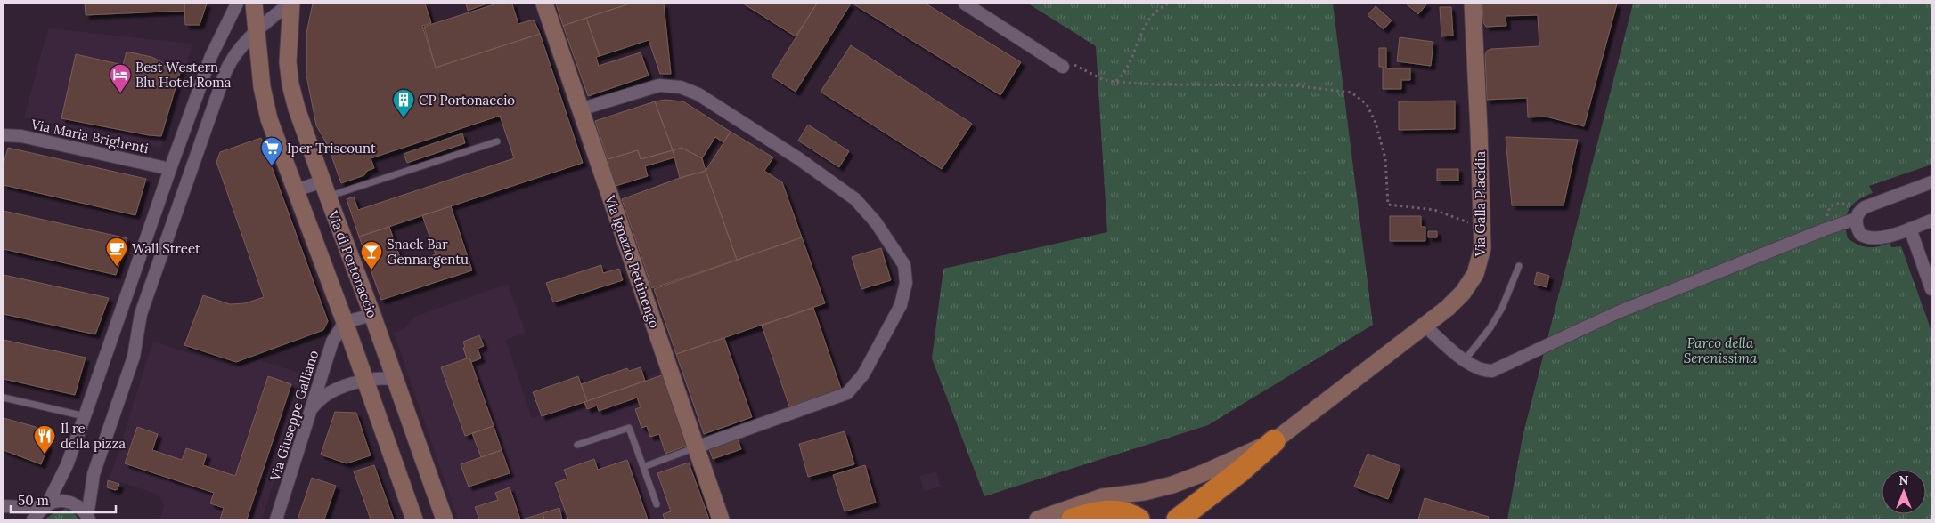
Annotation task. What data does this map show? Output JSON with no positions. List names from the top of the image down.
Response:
{
  "streets": {
    "main road": ["Via Galla Placidia", "Via Ignazio Pettinengo", "Via di Portonaccio"],
    "street": ["Via Maria Brighenti", "Via Giuseppe Galliano"]
  },
  "crossings": [
    ["Via di Portonaccio", "Via Giuseppe Galliano"]
  ],
  "parks": ["Parco della Serenissima"],
  "places": {
    "hotel": ["Best Western Blu Hotel Roma"],
    "building": ["CP Portonaccio"],
    "supermarket": ["Iper Triscount"],
    "cafe": ["Wall Street"],
    "bar": ["Snack Bar Gennargentu"],
    "restaurant": ["Il re della pizza"]
  },
  "scale_bar": "50 m",
  "north": "top"
}
